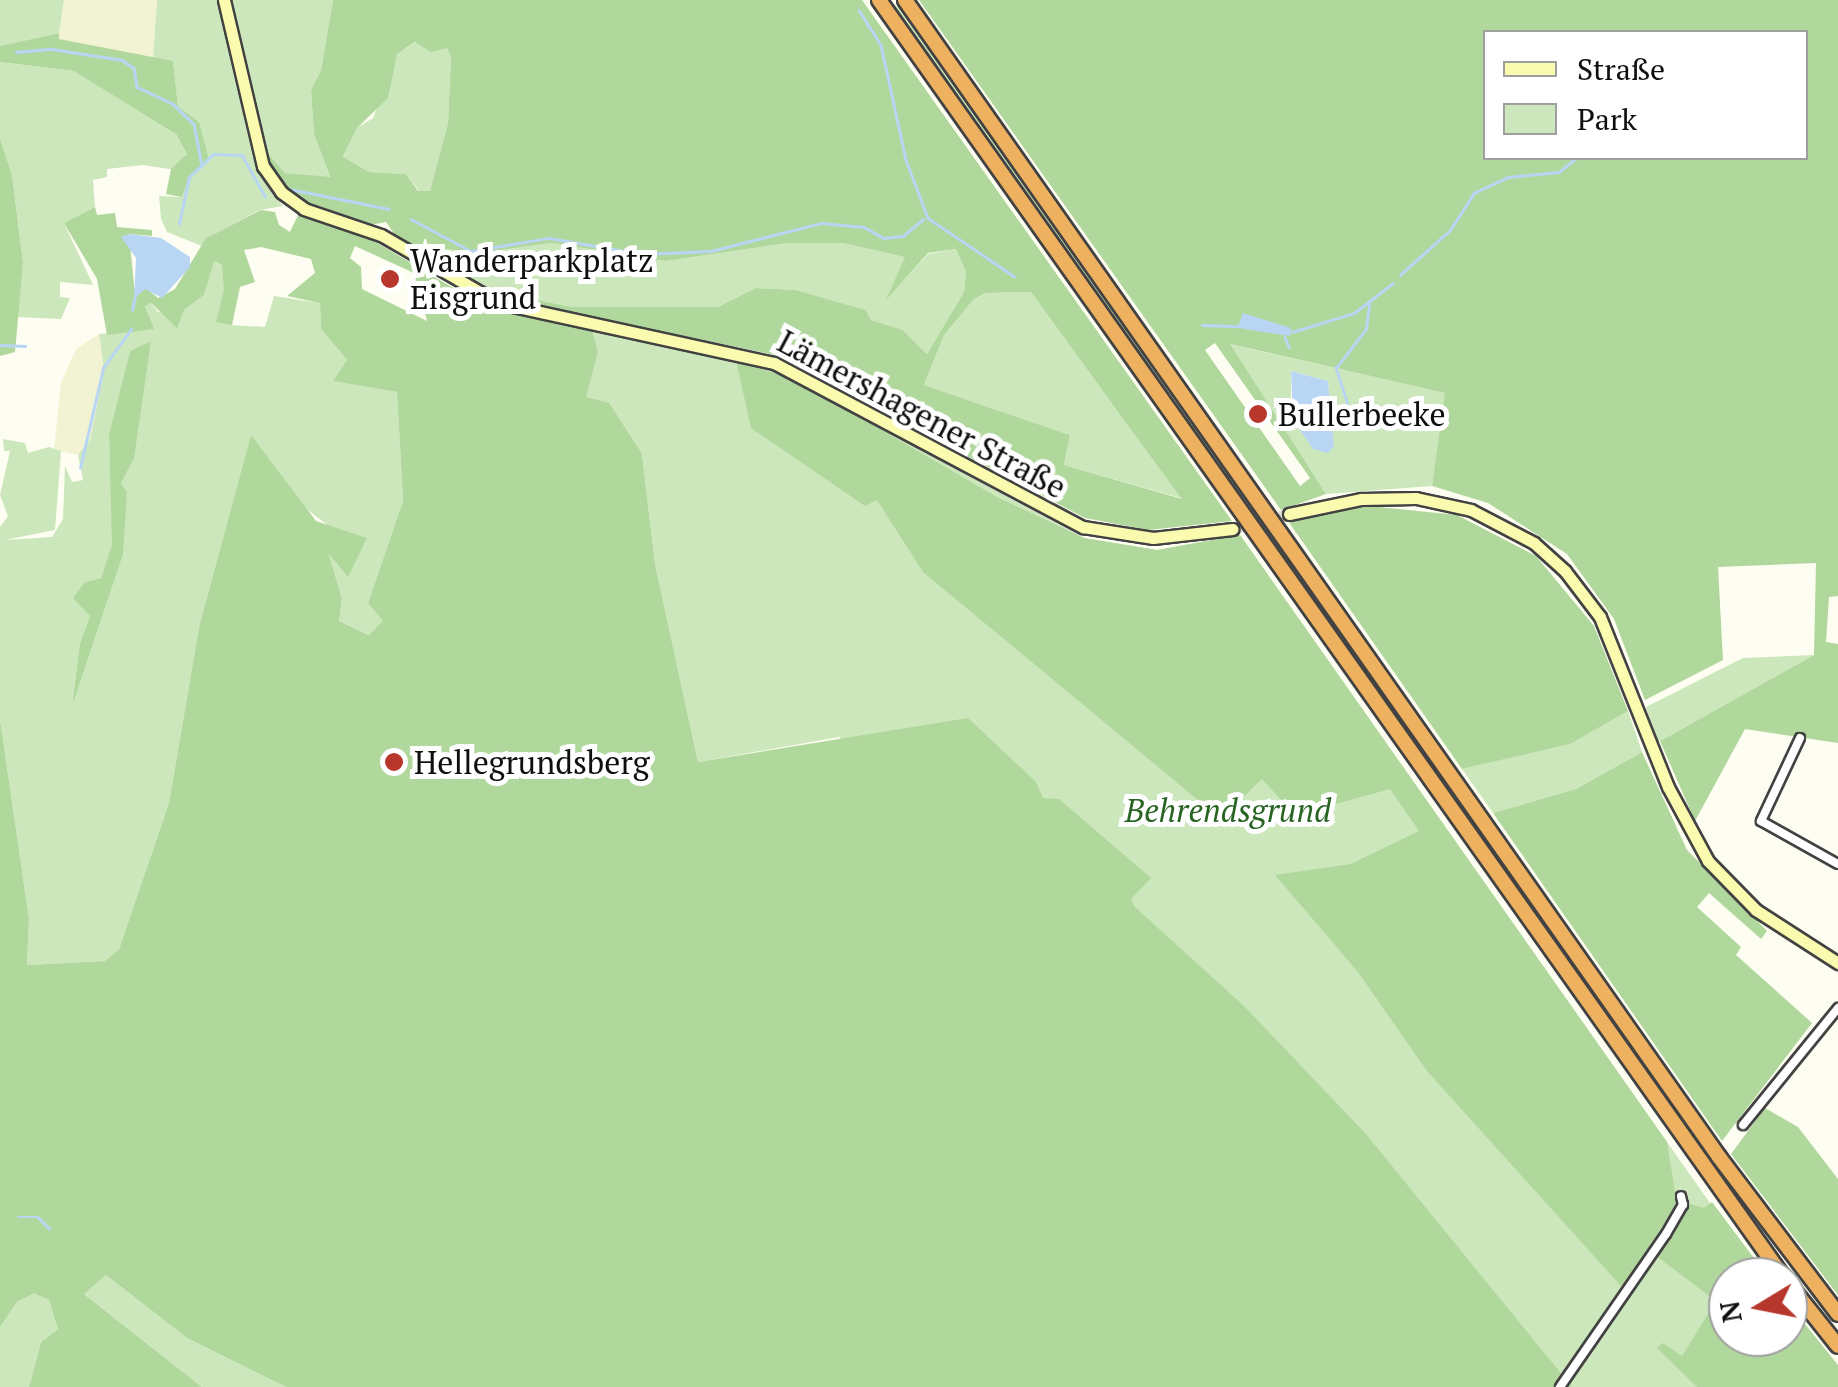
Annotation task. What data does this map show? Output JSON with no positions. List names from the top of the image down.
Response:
{
  "streets": {
    "main road": ["Lämershagener Straße"]
  },
  "parks": ["Behrendsgrund"],
  "places": ["Wanderparkplatz Eisgrund", "Bullerbeeke", "Hellegrundsberg"],
  "legend": ["Straße", "Park"],
  "north": "left"
}
